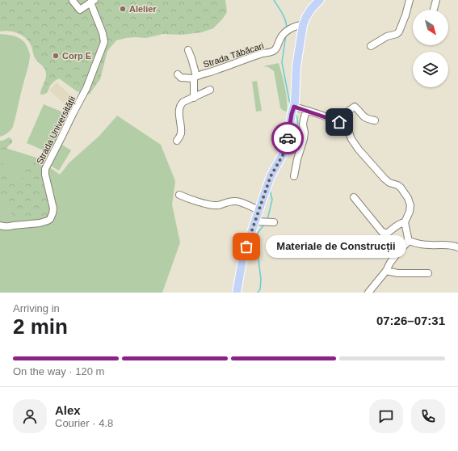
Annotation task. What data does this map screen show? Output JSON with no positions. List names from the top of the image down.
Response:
{
  "streets": {
    "street": ["Strada Tăbăcari", "Strada Universității"]
  },
  "places": ["Alelier", "Corp E", "Materiale de Construcții"],
  "north": "bottom right",
  "page": {
    "bubble": "Materiale de Construcții",
    "heading": ["2 min", "Arriving in", "07:26–07:31"],
    "panel": ["Alex", "Courier · 4.8"],
    "bar": "On the way · 120 m"
  }
}
